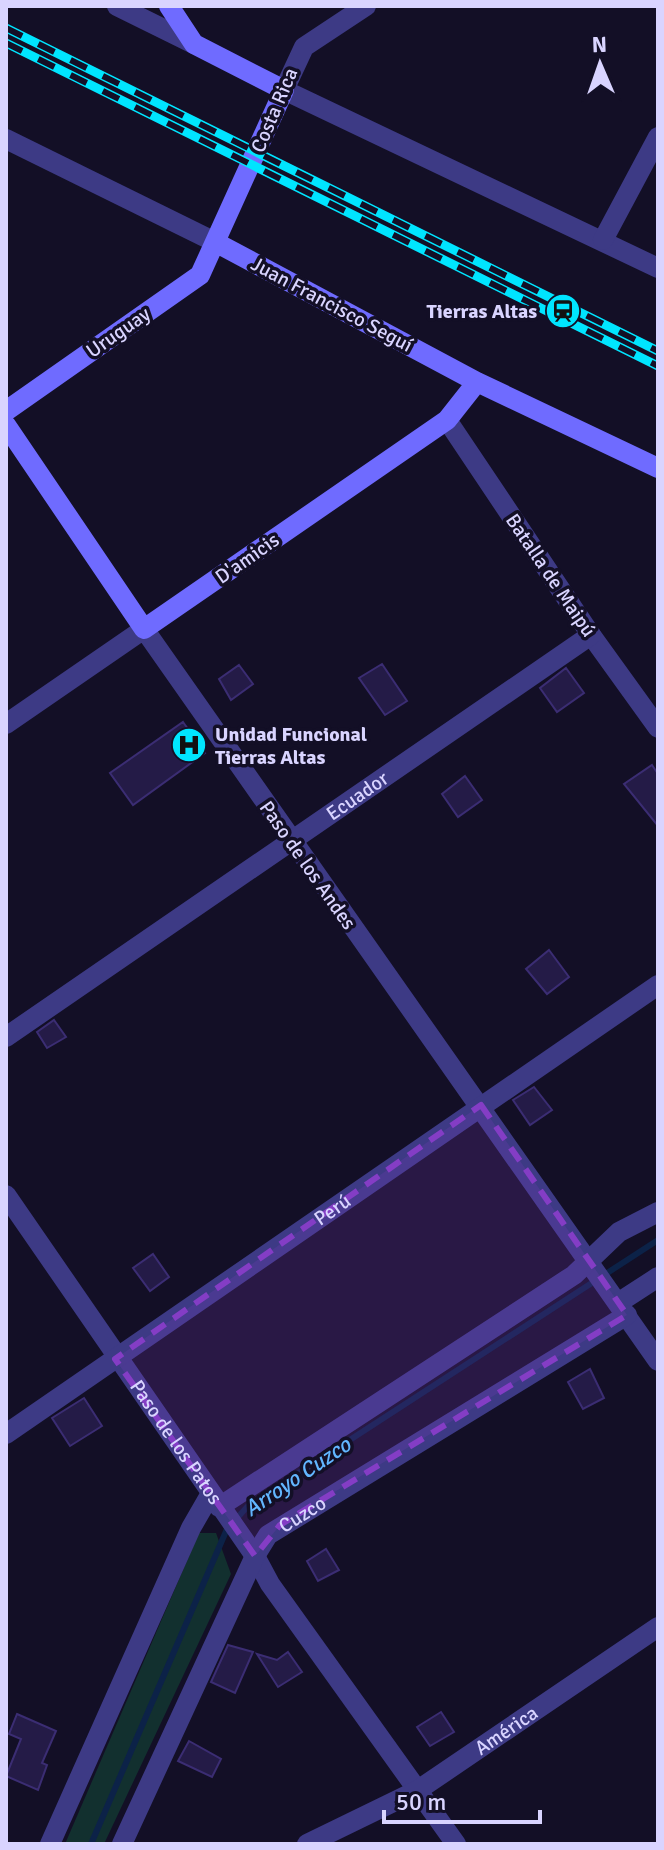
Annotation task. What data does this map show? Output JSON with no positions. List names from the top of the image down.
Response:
{
  "streets": {
    "street": [
      "Costa Rica",
      "Juan Francisco Seguí",
      "Uruguay",
      "D'amicis",
      "Batalla de Maipú",
      "Ecuador",
      "Paso de los Andes",
      "Perú",
      "Paso de los Patos",
      "Cuzco",
      "América"
    ]
  },
  "crossings": [
    ["Costa Rica", "Juan Francisco Seguí"],
    ["Costa Rica", "Uruguay"],
    ["Juan Francisco Seguí", "Uruguay"],
    ["Juan Francisco Seguí", "D'amicis"],
    ["D'amicis", "Batalla de Maipú"],
    ["D'amicis", "Paso de los Andes"],
    ["Batalla de Maipú", "Ecuador"],
    ["Ecuador", "Paso de los Andes"],
    ["Paso de los Andes", "Perú"],
    ["Paso de los Andes", "Cuzco"],
    ["Perú", "Paso de los Patos"],
    ["Paso de los Patos", "Cuzco"],
    ["Paso de los Patos", "América"]
  ],
  "water": ["Arroyo Cuzco"],
  "places": {
    "station": ["Tierras Altas"],
    "hospital": ["Unidad Funcional Tierras Altas"]
  },
  "scale_bar": "50 m",
  "north": "top"
}
